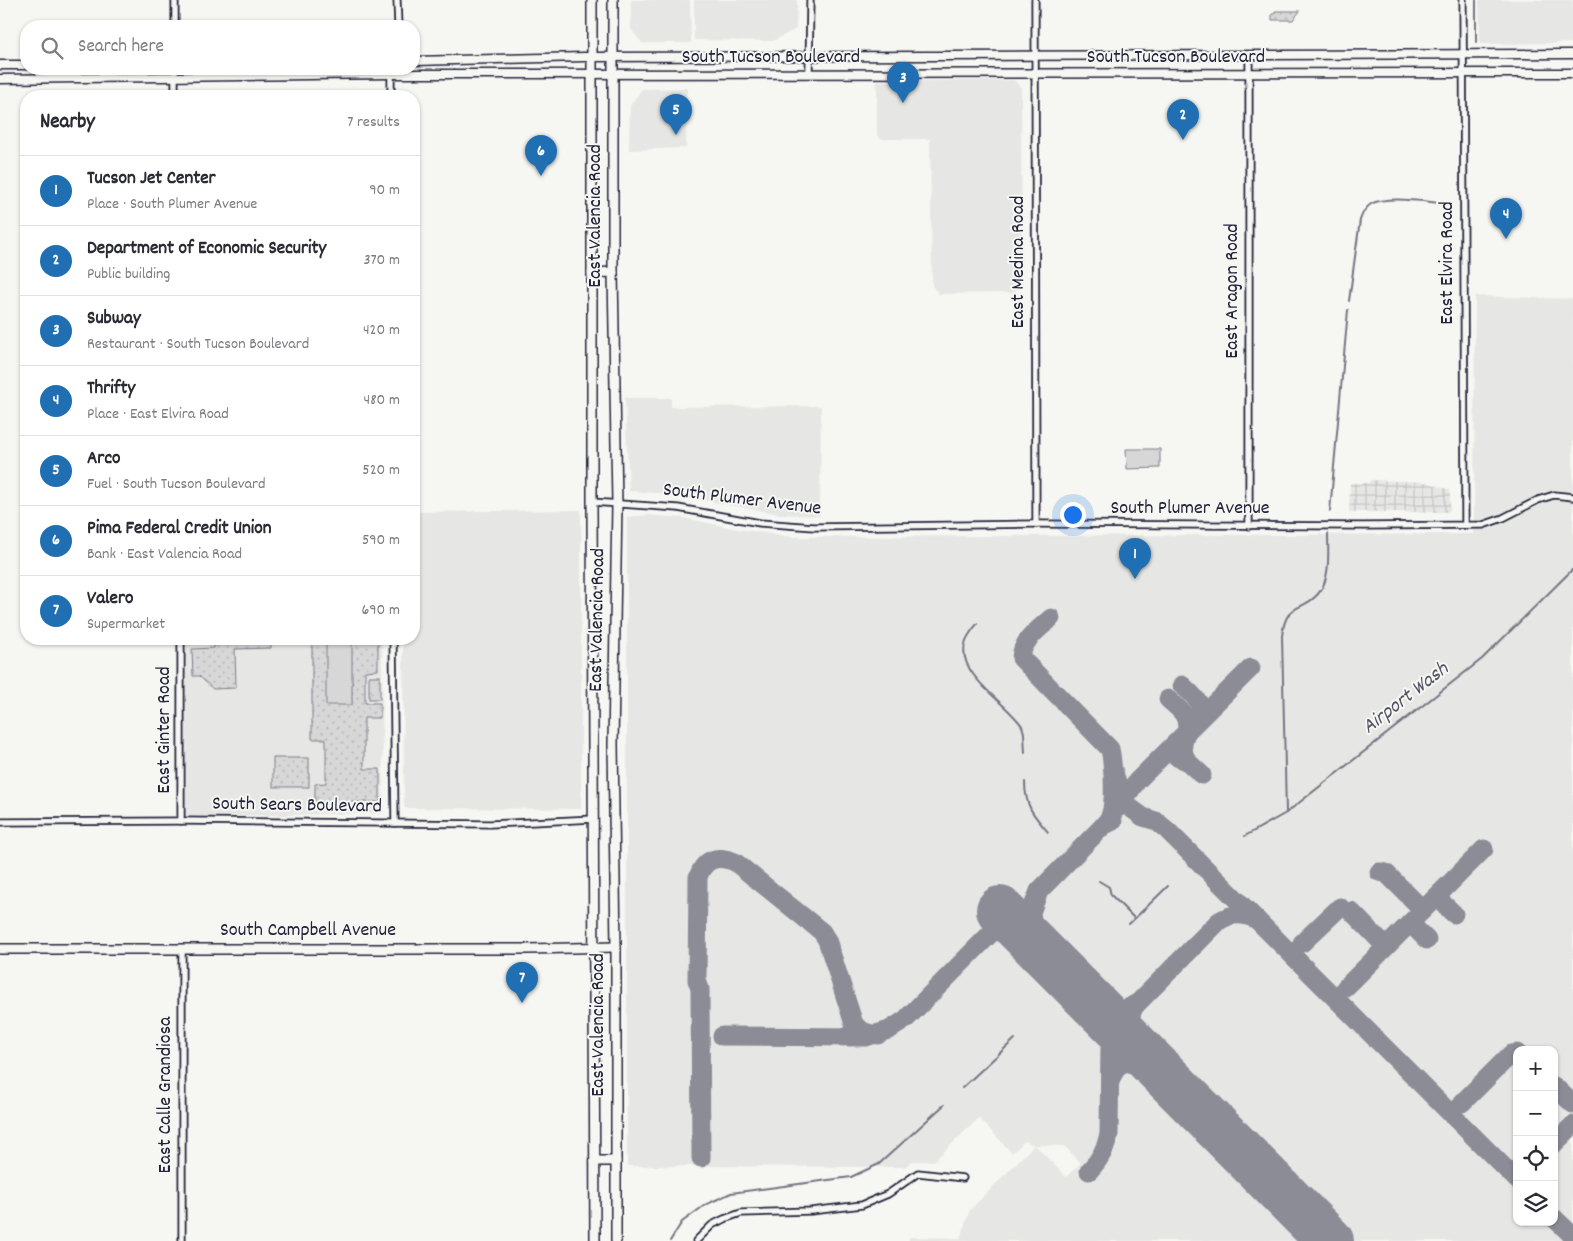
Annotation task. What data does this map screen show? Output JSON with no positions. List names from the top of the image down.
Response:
{
  "streets": {
    "main road": ["South Tucson Boulevard", "East Valencia Road", "South Campbell Avenue"],
    "street": [
      "East Medina Road",
      "East Elvira Road",
      "East Aragon Road",
      "South Plumer Avenue",
      "East Ginter Road",
      "South Sears Boulevard",
      "East Calle Grandiosa"
    ]
  },
  "crossings": [
    ["South Tucson Boulevard", "East Valencia Road"],
    ["South Tucson Boulevard", "East Medina Road"],
    ["South Tucson Boulevard", "East Elvira Road"],
    ["South Tucson Boulevard", "East Aragon Road"],
    ["East Valencia Road", "South Plumer Avenue"],
    ["East Valencia Road", "South Sears Boulevard"],
    ["East Valencia Road", "South Campbell Avenue"],
    ["East Medina Road", "South Plumer Avenue"],
    ["East Elvira Road", "South Plumer Avenue"],
    ["East Aragon Road", "South Plumer Avenue"],
    ["East Ginter Road", "South Sears Boulevard"],
    ["South Campbell Avenue", "East Calle Grandiosa"]
  ],
  "water": ["Airport Wash"],
  "page": {
    "search": "Search here",
    "pins": [
      "3",
      "5",
      "2",
      "6",
      "4",
      "1",
      "7"
    ],
    "heading": ["Nearby", "7 results"],
    "list": [
      {
        "mark": "1",
        "name": "Tucson Jet Center",
        "note": "Place · South Plumer Avenue",
        "value": "90 m"
      },
      {
        "mark": "2",
        "name": "Department of Economic Security",
        "note": "Public building",
        "value": "370 m"
      },
      {
        "mark": "3",
        "name": "Subway",
        "note": "Restaurant · South Tucson Boulevard",
        "value": "420 m"
      },
      {
        "mark": "4",
        "name": "Thrifty",
        "note": "Place · East Elvira Road",
        "value": "480 m"
      },
      {
        "mark": "5",
        "name": "Arco",
        "note": "Fuel · South Tucson Boulevard",
        "value": "520 m"
      },
      {
        "mark": "6",
        "name": "Pima Federal Credit Union",
        "note": "Bank · East Valencia Road",
        "value": "590 m"
      },
      {
        "mark": "7",
        "name": "Valero",
        "note": "Supermarket",
        "value": "690 m"
      }
    ],
    "map_buttons": ["+", "−"]
  }
}
